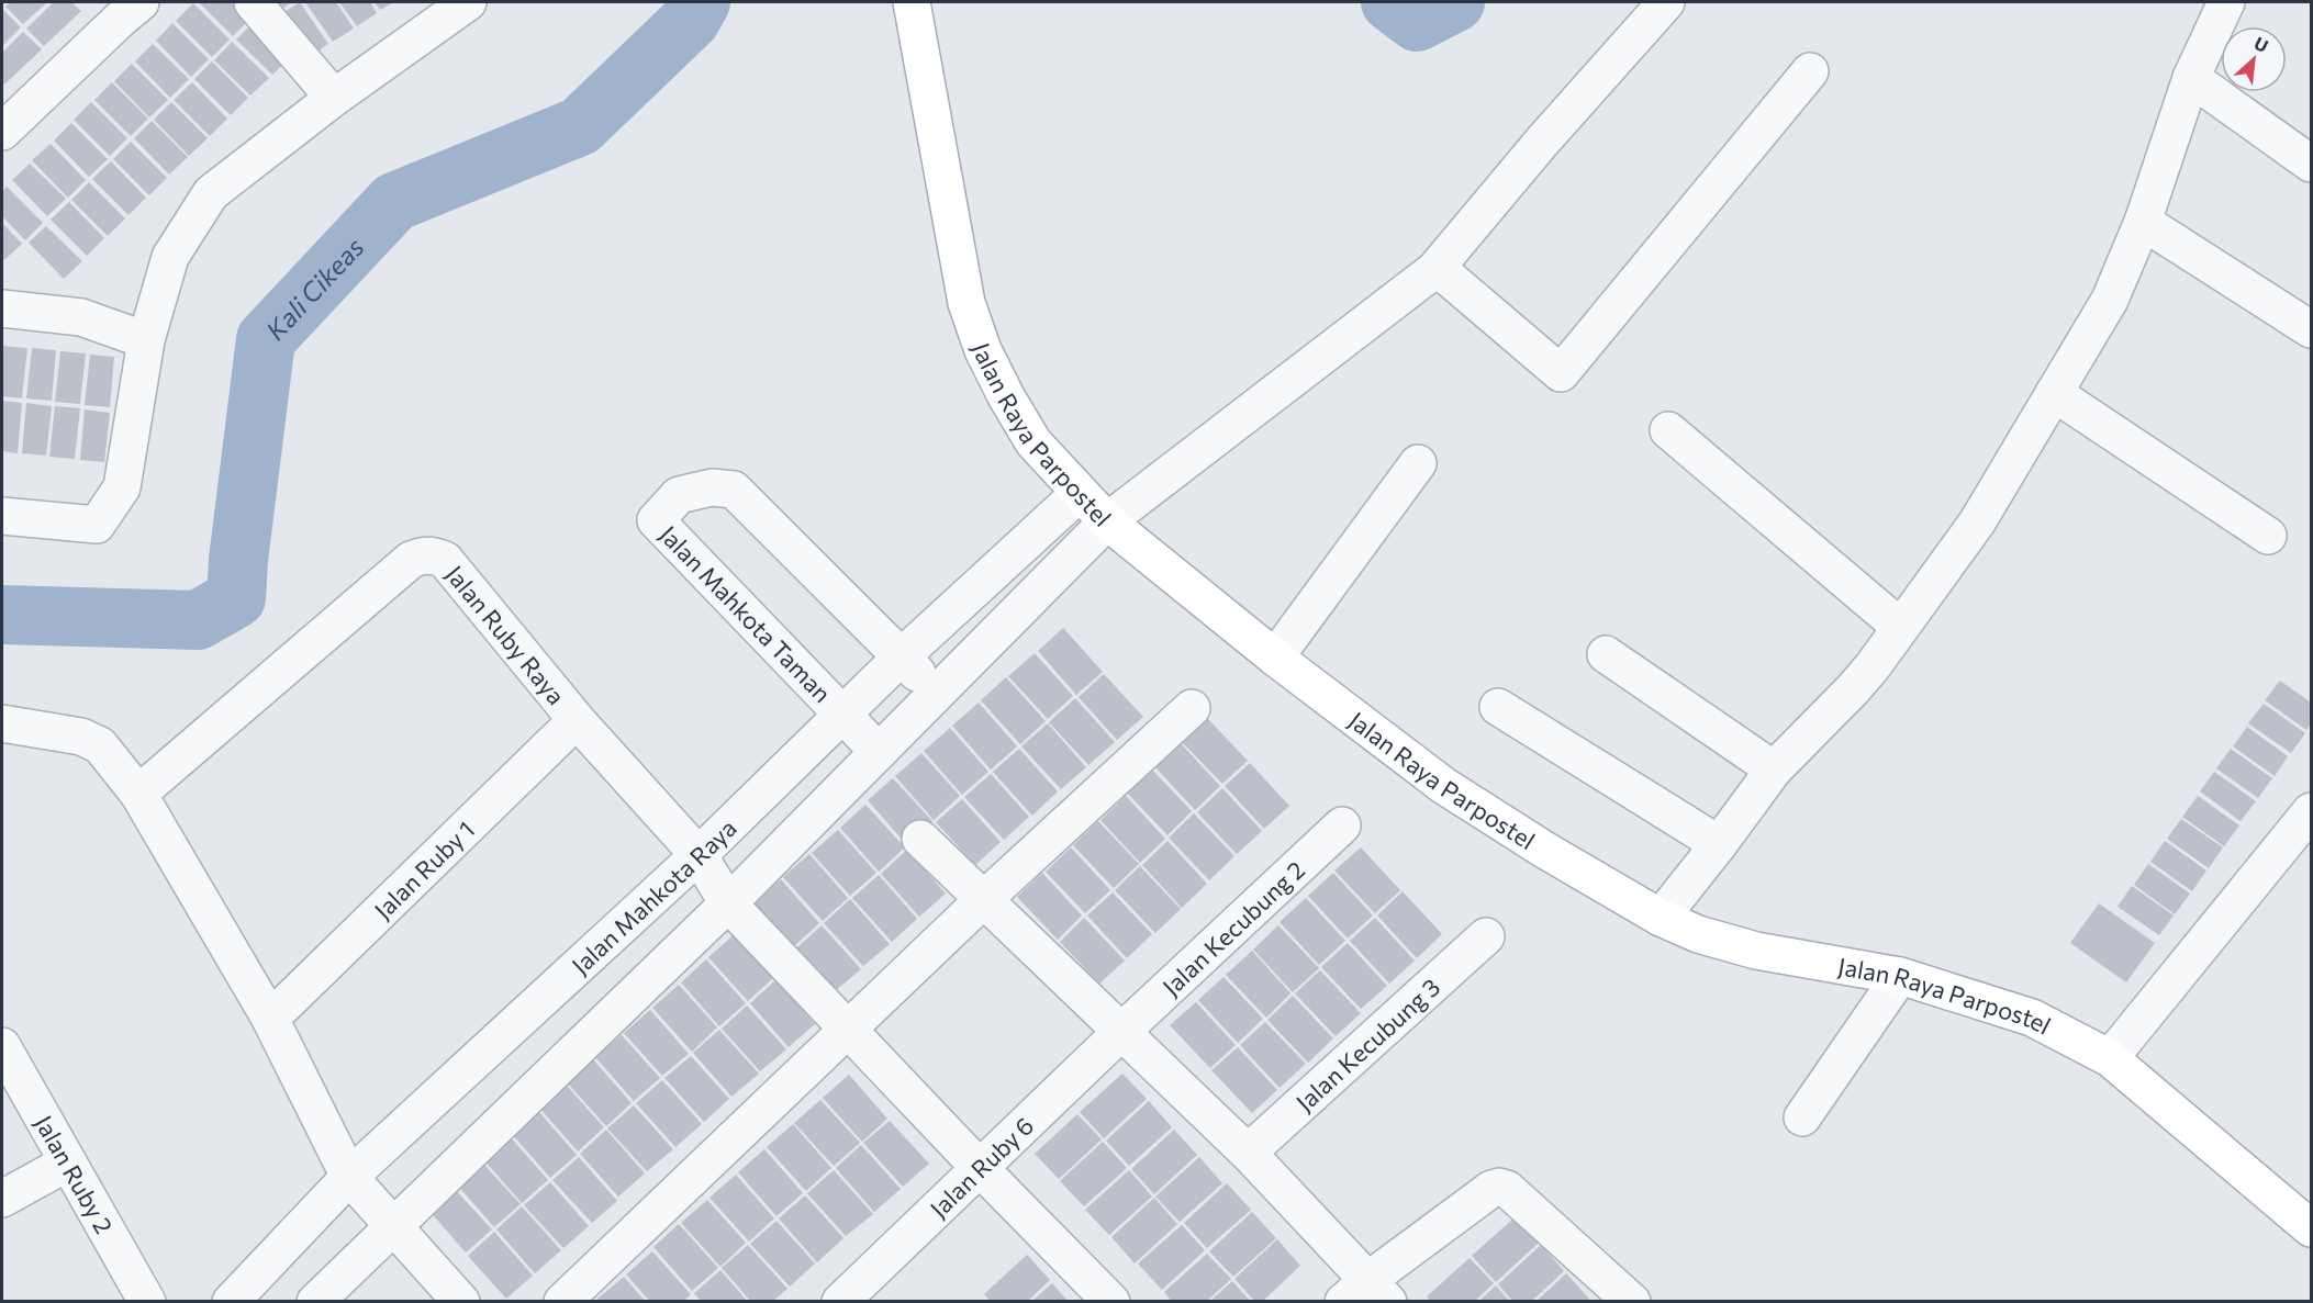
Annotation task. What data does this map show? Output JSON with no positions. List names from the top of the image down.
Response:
{
  "streets": {
    "main road": ["Jalan Raya Parpostel"],
    "street": [
      "Jalan Mahkota Taman",
      "Jalan Ruby Raya",
      "Jalan Ruby 1",
      "Jalan Mahkota Raya",
      "Jalan Kecubung 2",
      "Jalan Kecubung 3",
      "Jalan Ruby 6",
      "Jalan Ruby 2"
    ]
  },
  "crossings": [
    ["Jalan Raya Parpostel", "Jalan Mahkota Raya"],
    ["Jalan Mahkota Taman", "Jalan Mahkota Raya"],
    ["Jalan Ruby Raya", "Jalan Ruby 1"],
    ["Jalan Ruby Raya", "Jalan Mahkota Raya"],
    ["Jalan Ruby Raya", "Jalan Ruby 6"],
    ["Jalan Kecubung 2", "Jalan Ruby 6"]
  ],
  "water": ["Kali Cikeas"],
  "north": "top right"
}
